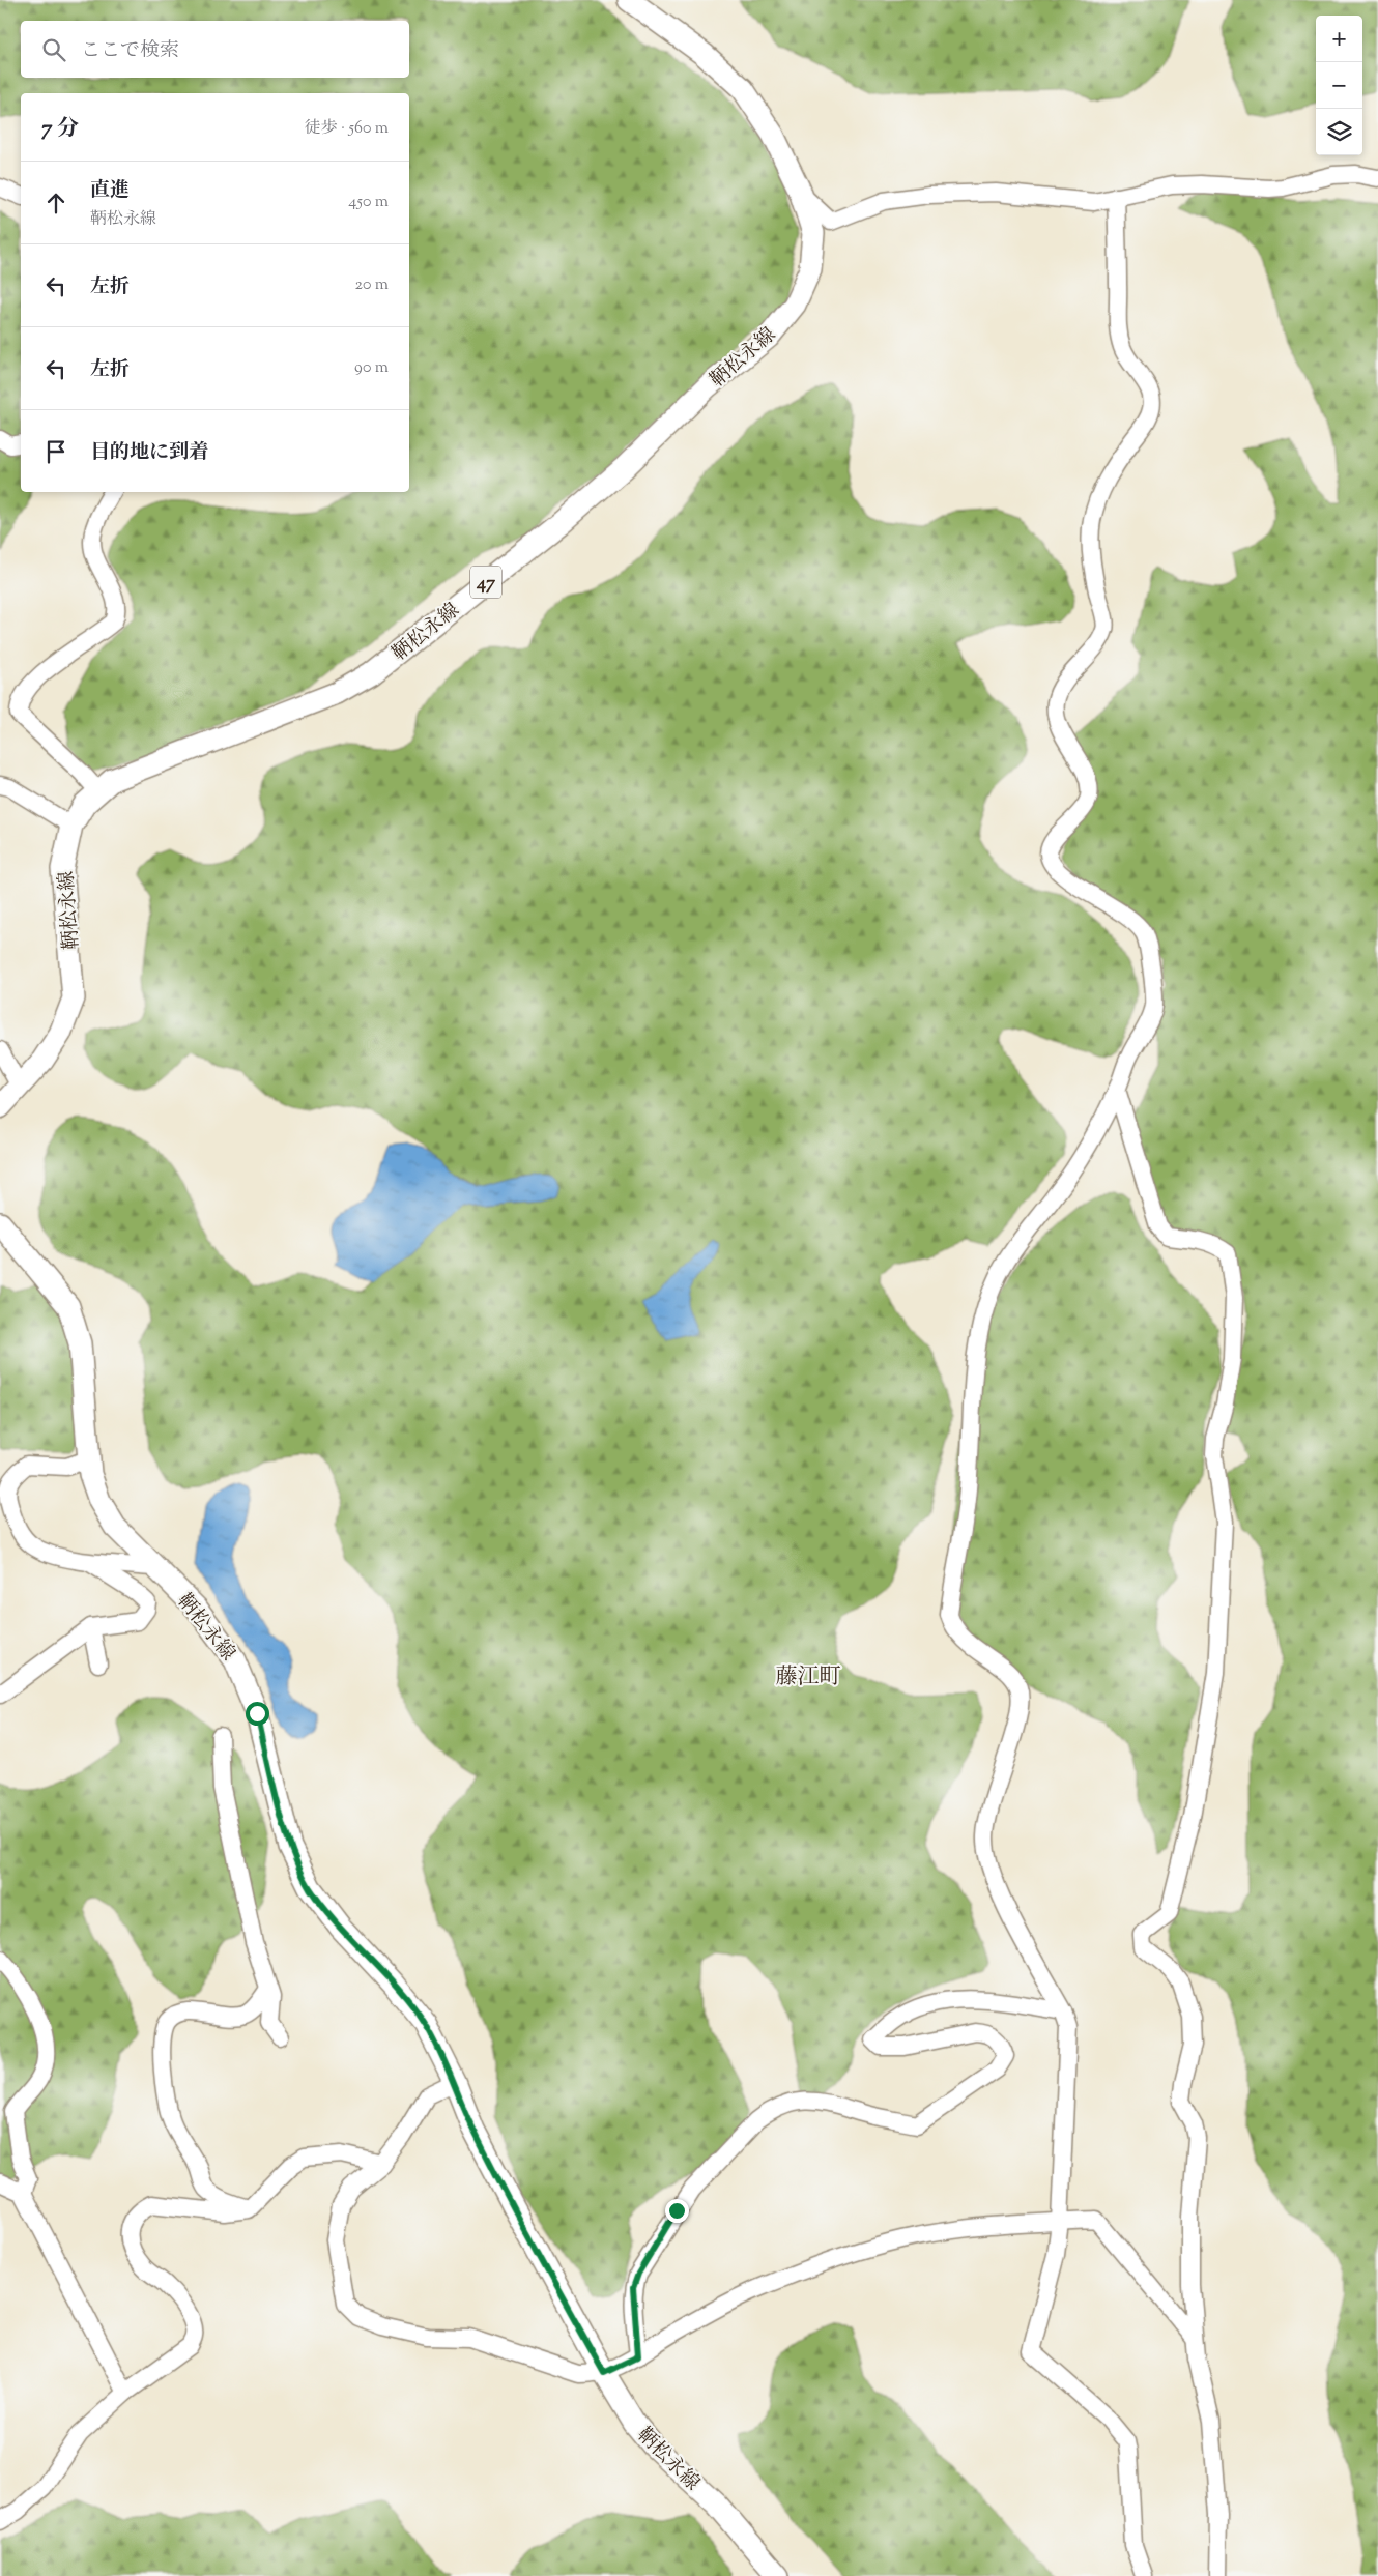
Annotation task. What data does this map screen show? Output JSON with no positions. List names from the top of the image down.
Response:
{
  "streets": {
    "main road": ["鞆松永線", "47"]
  },
  "districts": ["藤江町"],
  "page": {
    "map_buttons": ["+", "−"],
    "search": "ここで検索",
    "heading": ["7 分", "徒歩 · 560 m"],
    "list": [
      ["直進", "鞆松永線", "450 m"],
      ["左折", "20 m"],
      ["左折", "90 m"],
      "目的地に到着"
    ]
  }
}
